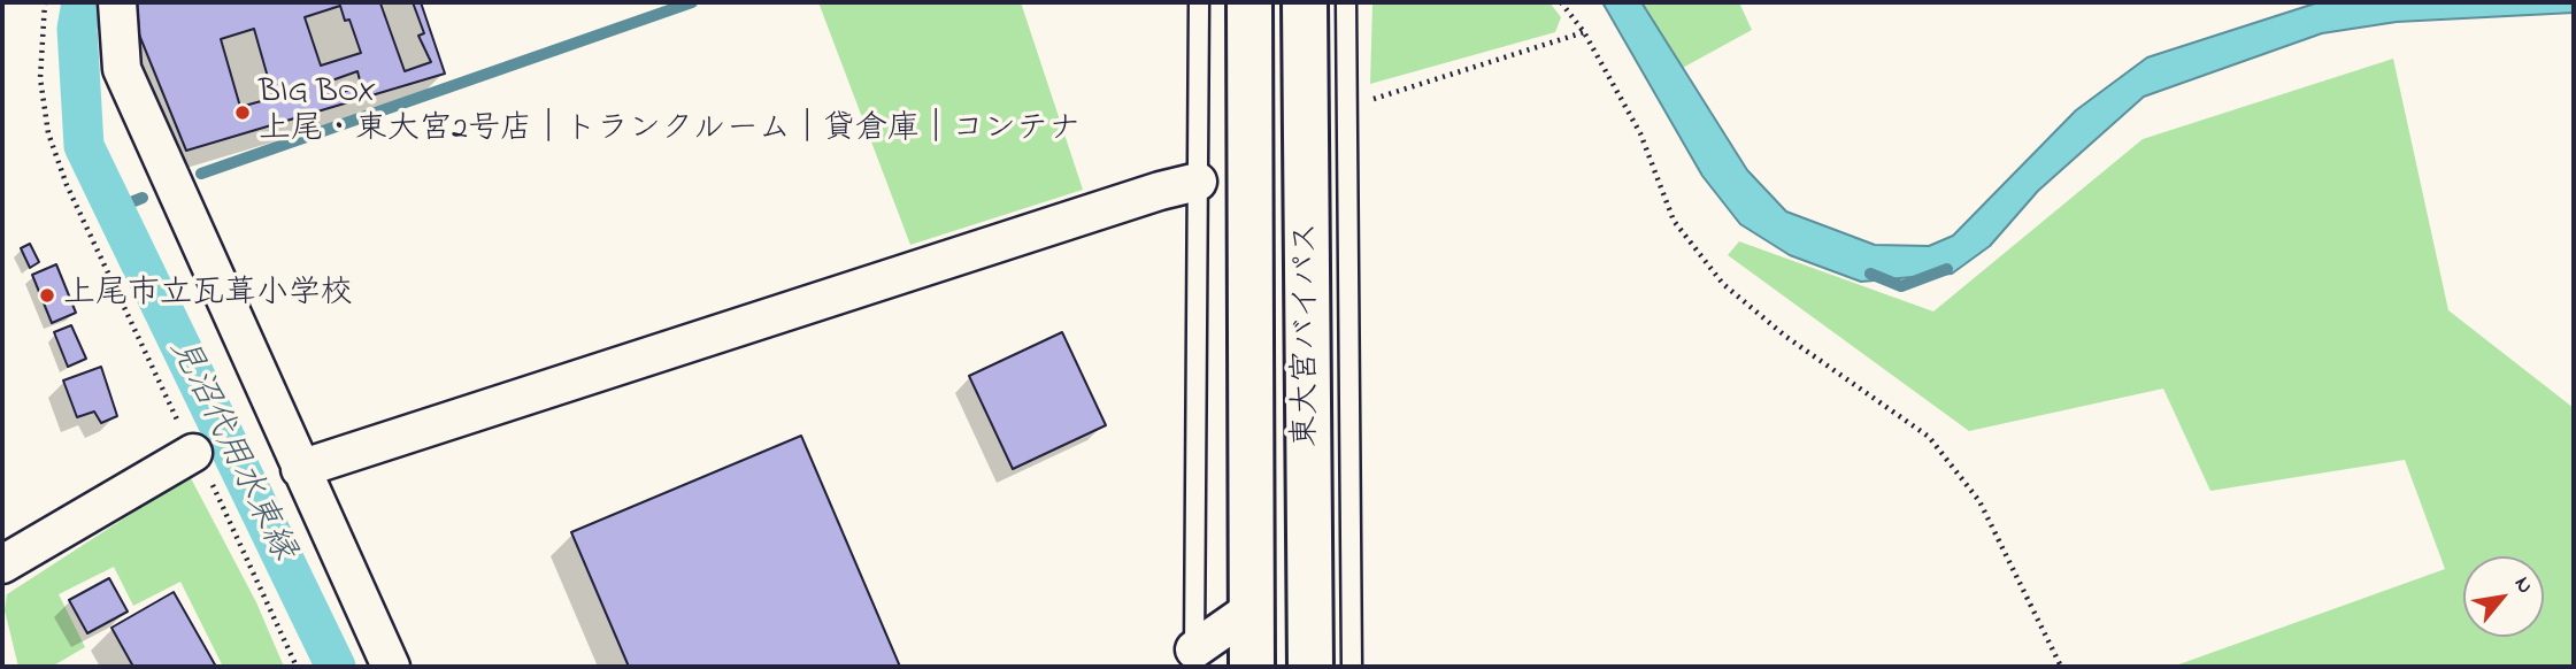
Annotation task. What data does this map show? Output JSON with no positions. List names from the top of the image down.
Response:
{
  "streets": {
    "highway": ["東大宮バイパス"]
  },
  "water": ["見沼代用水東縁"],
  "places": ["BIG BOX 上尾・東大宮2号店｜トランクルーム｜貸倉庫｜コンテナ", "上尾市立瓦葺小学校"],
  "north": "top right"
}
